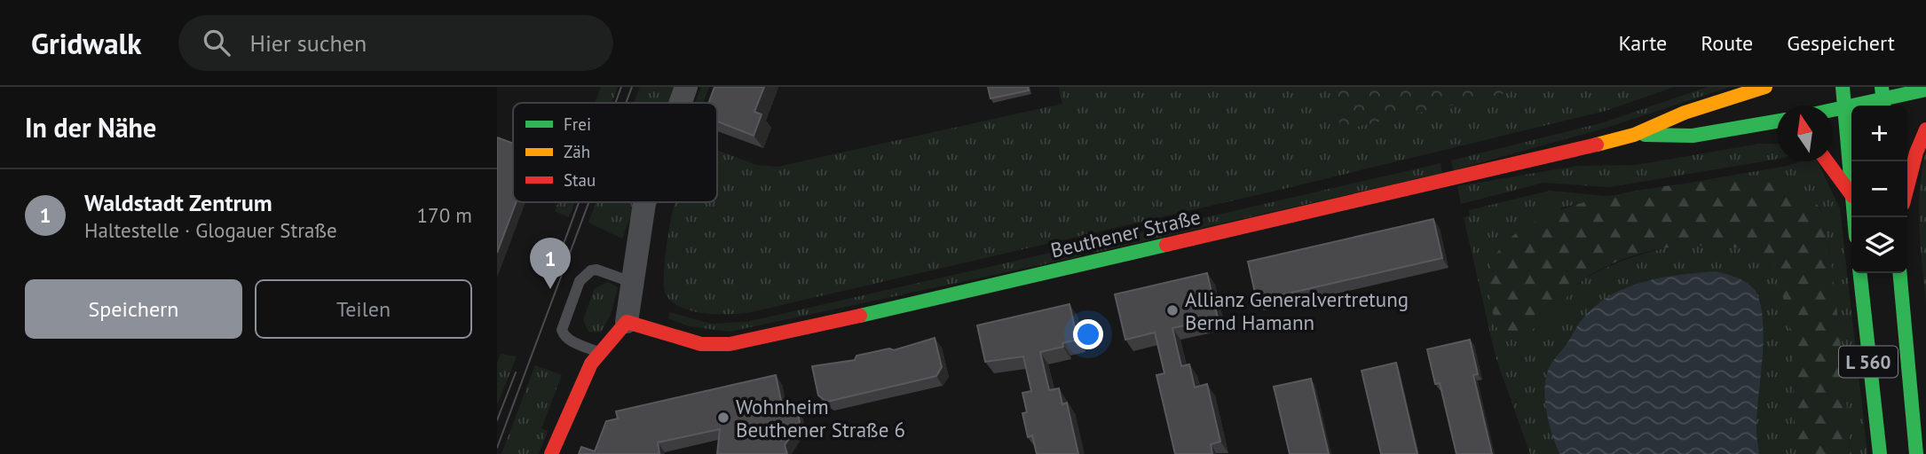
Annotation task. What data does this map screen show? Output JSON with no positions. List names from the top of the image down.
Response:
{
  "streets": {
    "street": ["Beuthener Straße", "L 560"]
  },
  "places": ["Allianz Generalvertretung Bernd Hamann", "Wohnheim Beuthener Straße 6"],
  "legend": ["Frei", "Zäh", "Stau"],
  "north": "top",
  "page": {
    "header": "Gridwalk",
    "search": "Hier suchen",
    "nav": ["Karte", "Route", "Gespeichert"],
    "heading": "In der Nähe",
    "map_buttons": ["+", "−"],
    "list": [
      {
        "mark": "1",
        "name": "Waldstadt Zentrum",
        "note": "Haltestelle · Glogauer Straße",
        "value": "170 m"
      }
    ],
    "pins": "1",
    "buttons": ["Speichern", "Teilen"]
  }
}
